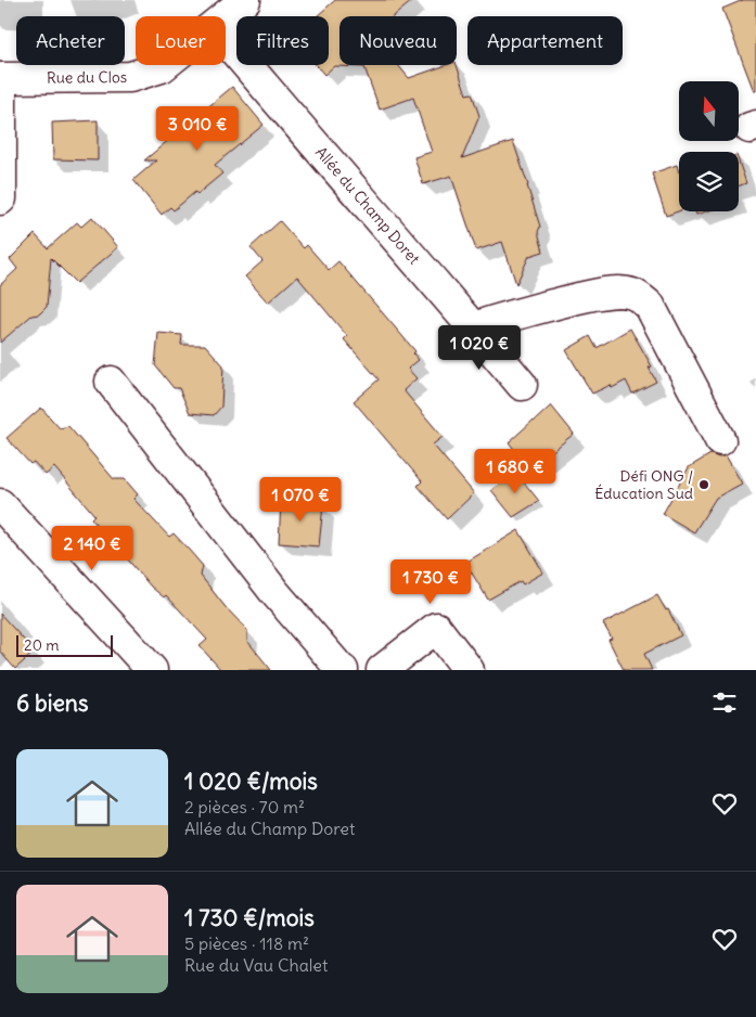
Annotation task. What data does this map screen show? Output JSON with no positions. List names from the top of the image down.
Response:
{
  "streets": {
    "street": ["Rue du Clos", "Allée du Champ Doret"]
  },
  "places": ["Défi ONG / Éducation Sud"],
  "scale_bar": "20 m",
  "north": "top",
  "page": {
    "chip": [
      "Acheter",
      "Louer",
      "Filtres",
      "Nouveau",
      "Appartement"
    ],
    "price": [
      "3 010 €",
      "1 020 €",
      "1 680 €",
      "1 070 €",
      "2 140 €",
      "1 730 €"
    ],
    "scale": "20 m",
    "heading": "6 biens",
    "list": [
      {
        "name": "1 020 €/mois",
        "note": "2 pièces · 70 m² · Allée du Champ Doret"
      },
      {
        "name": "1 730 €/mois",
        "note": "5 pièces · 118 m² · Rue du Vau Chalet"
      }
    ]
  }
}
